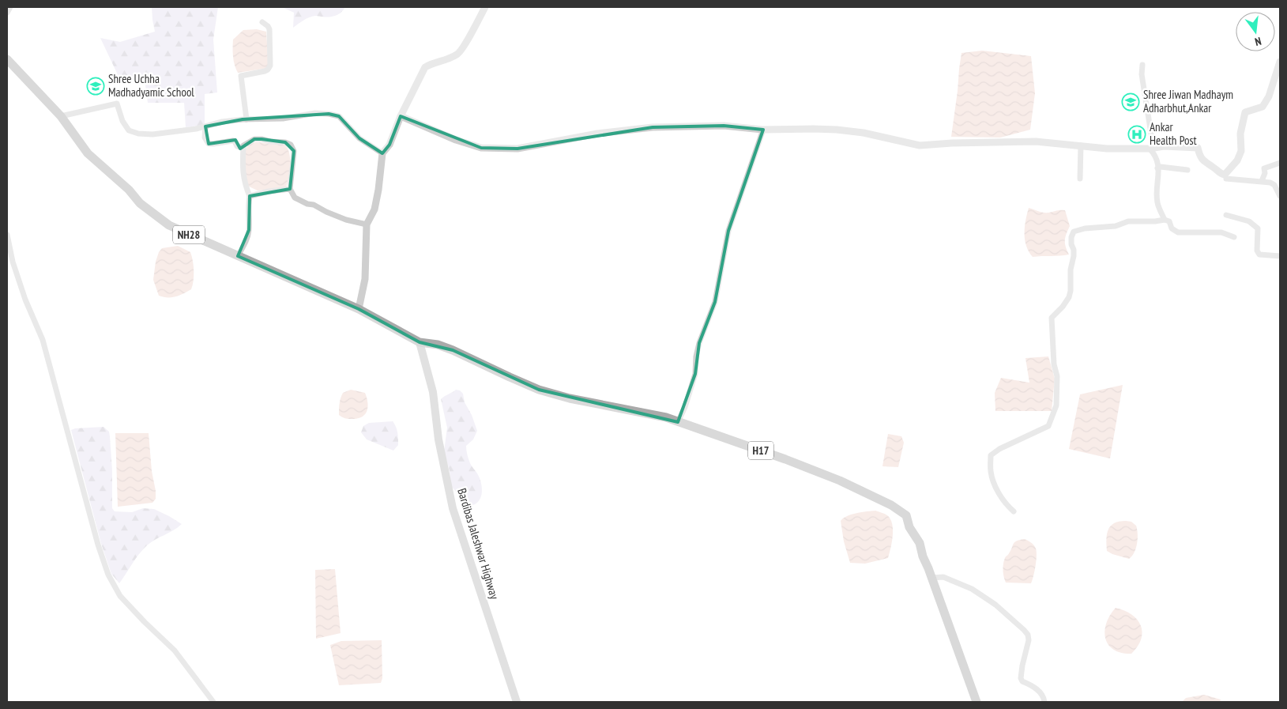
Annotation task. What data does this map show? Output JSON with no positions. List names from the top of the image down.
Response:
{
  "streets": {
    "main road": ["NH28", "H17", "Bardibas Jaleshwar Highway"]
  },
  "crossings": [
    ["NH28", "H17"],
    ["NH28", "Bardibas Jaleshwar Highway"],
    ["H17", "Bardibas Jaleshwar Highway"]
  ],
  "places": {
    "school or university": ["Shree Uchha Madhadyamic School", "Shree Jiwan Madhaym Adharbhut,Ankar"],
    "hospital": ["Ankar Health Post"]
  },
  "north": "bottom"
}
